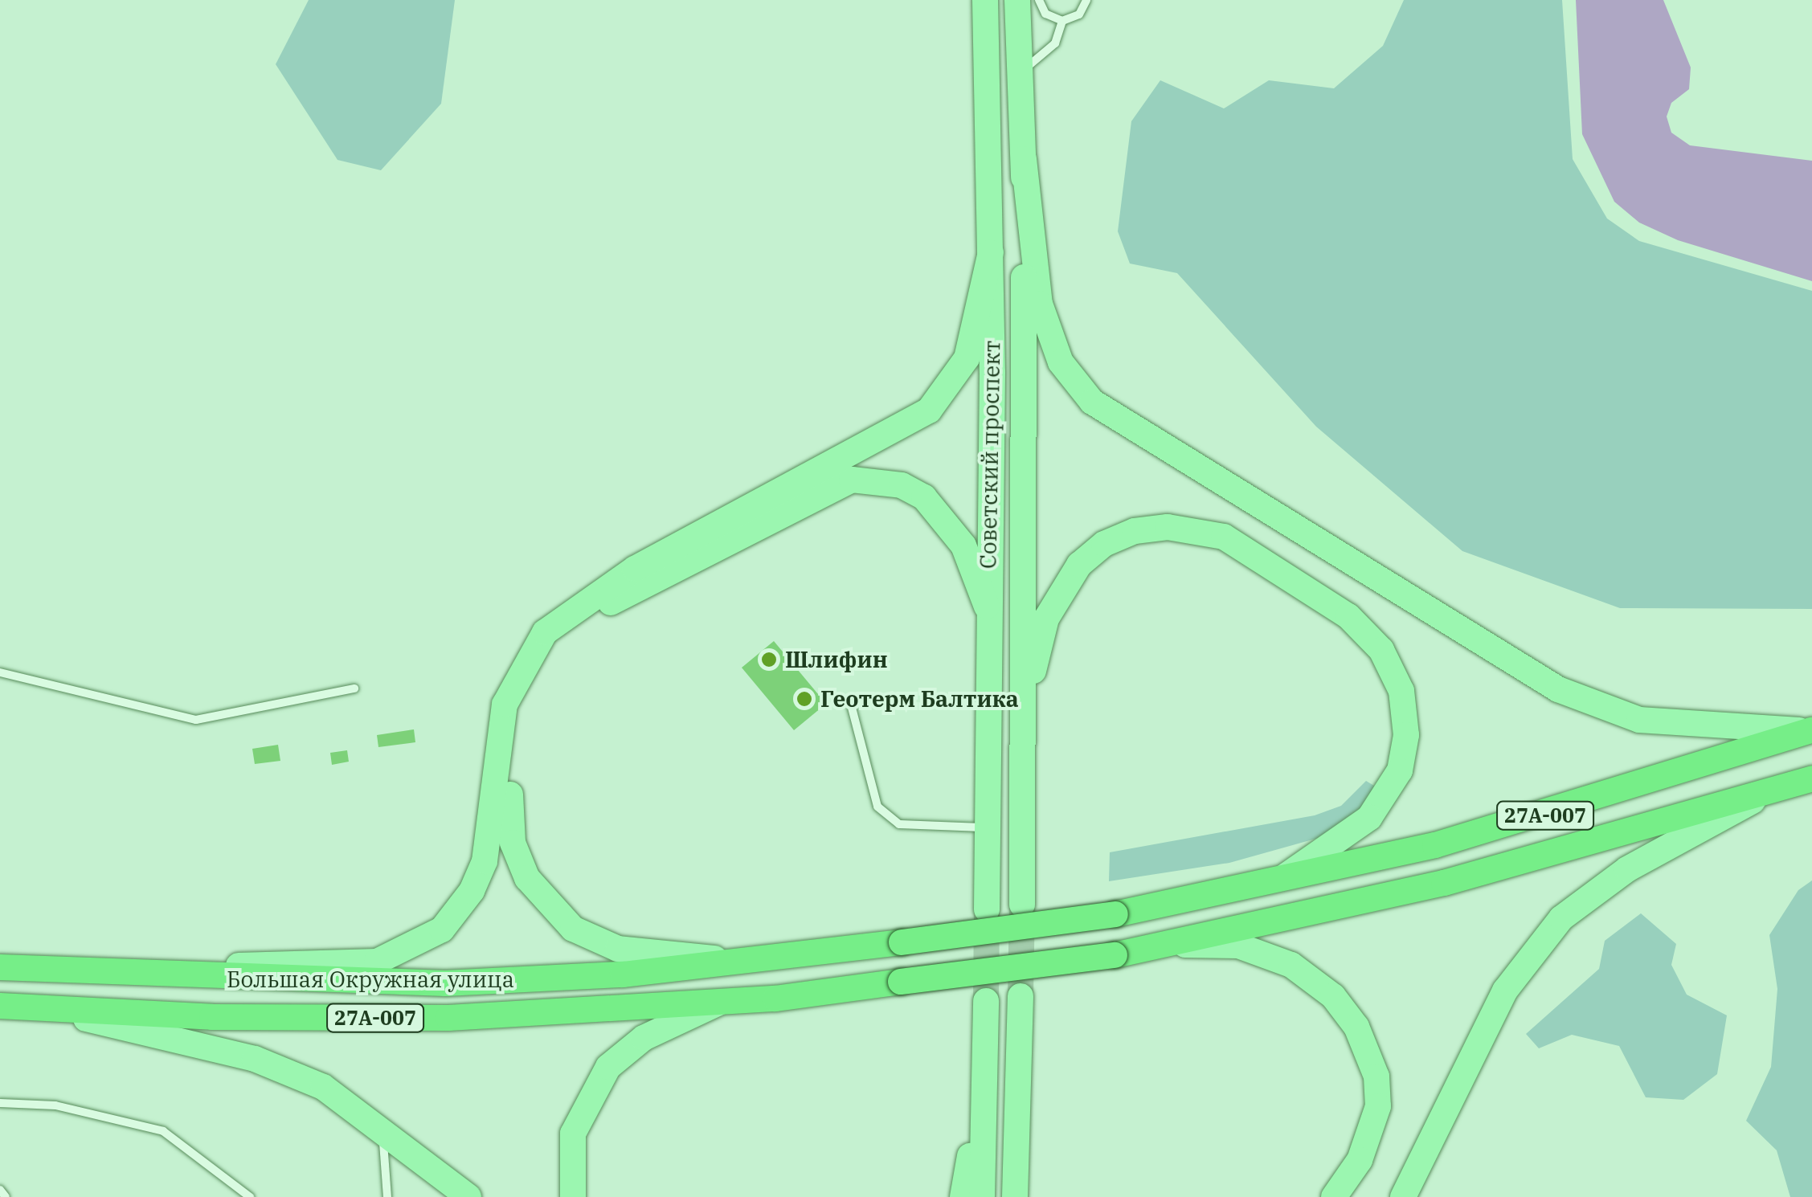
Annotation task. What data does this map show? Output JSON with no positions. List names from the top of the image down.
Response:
{
  "streets": {
    "highway": ["27А-007", "Большая Окружная улица"],
    "main road": ["Советский проспект"]
  },
  "crossings": [
    ["27А-007", "Большая Окружная улица"]
  ],
  "places": ["Шлифин", "Геотерм Балтика"]
}
